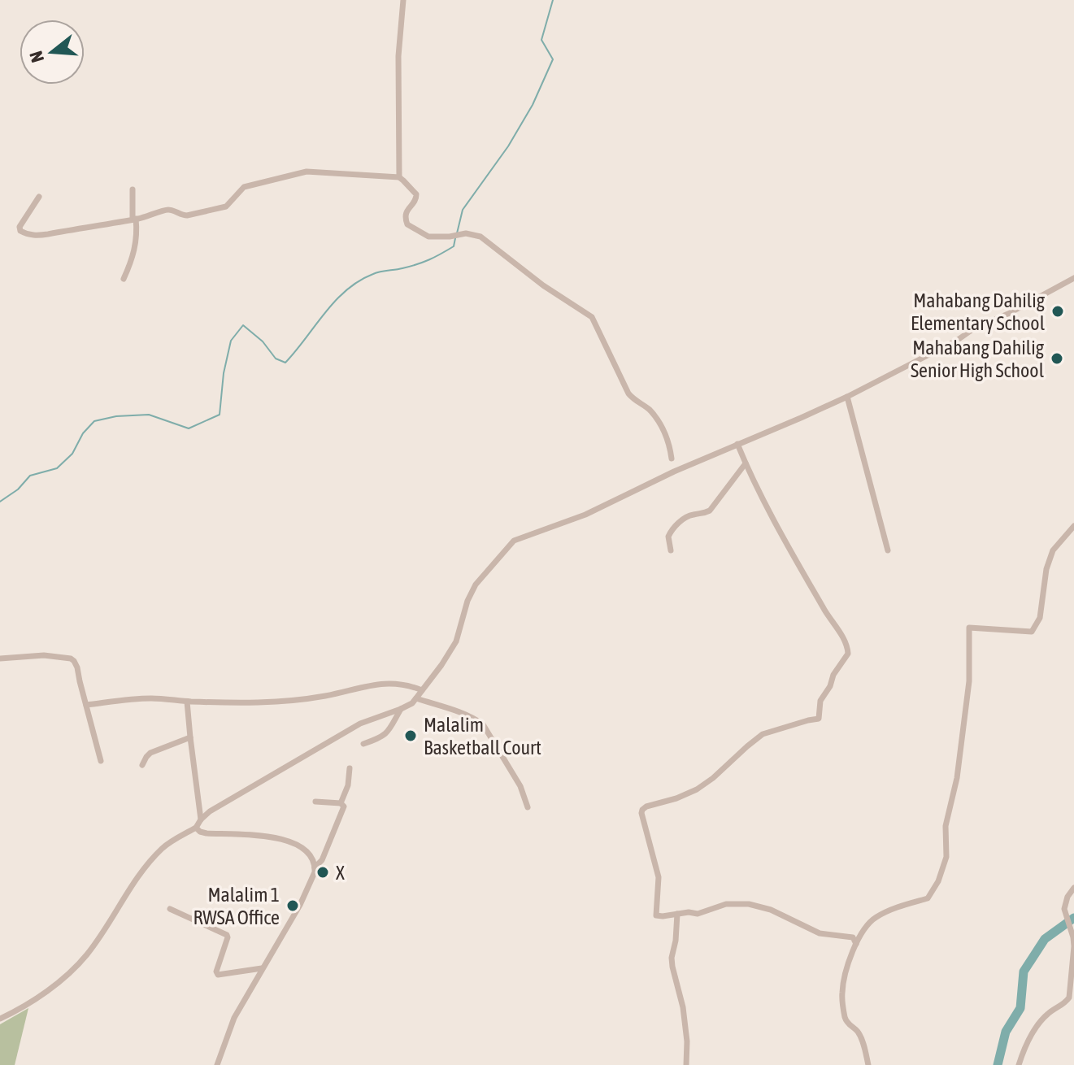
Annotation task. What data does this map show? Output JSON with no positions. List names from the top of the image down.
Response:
{
  "places": [
    "Mahabang Dahilig Elementary School",
    "Mahabang Dahilig Senior High School",
    "Malalim Basketball Court",
    "X",
    "Malalim 1 RWSA Office"
  ],
  "north": "left"
}
